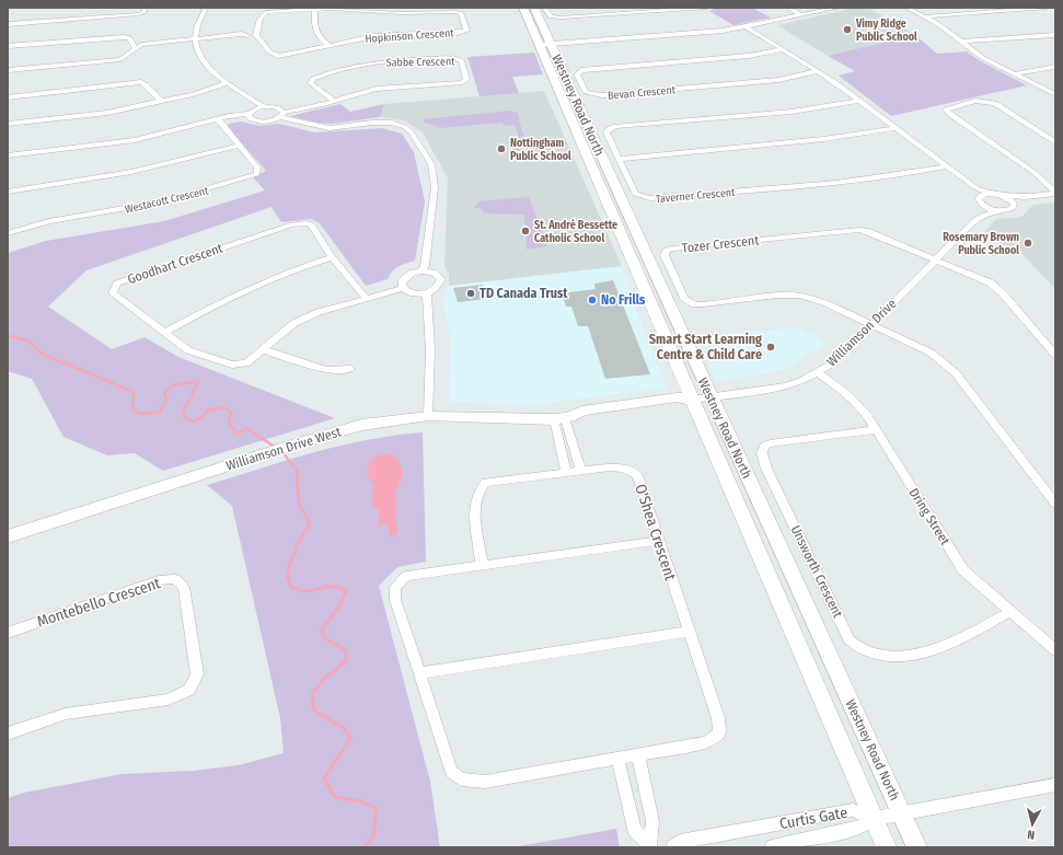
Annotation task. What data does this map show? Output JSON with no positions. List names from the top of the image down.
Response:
{
  "streets": {
    "main road": ["Westney Road North", "Williamson Drive West"],
    "street": [
      "Hopkinson Crescent",
      "Sabbe Crescent",
      "Bevan Crescent",
      "Taverner Crescent",
      "Westacott Crescent",
      "Tozer Crescent",
      "Goodhart Crescent",
      "Williamson Drive",
      "Dring Street",
      "O'Shea Crescent",
      "Unsworth Crescent",
      "Montebello Crescent",
      "Curtis Gate"
    ]
  },
  "crossings": [
    ["Westney Road North", "Williamson Drive"],
    ["Westney Road North", "Williamson Drive West"],
    ["Westney Road North", "Curtis Gate"],
    ["Tozer Crescent", "Williamson Drive"],
    ["Williamson Drive", "Williamson Drive West"],
    ["Williamson Drive", "Dring Street"],
    ["Dring Street", "Unsworth Crescent"]
  ],
  "places": [
    "Vimy Ridge Public School",
    "Nottingham Public School",
    "St. André Bessette Catholic School",
    "Rosemary Brown Public School",
    "TD Canada Trust",
    "No Frills",
    "Smart Start Learning Centre & Child Care"
  ],
  "north": "bottom"
}
